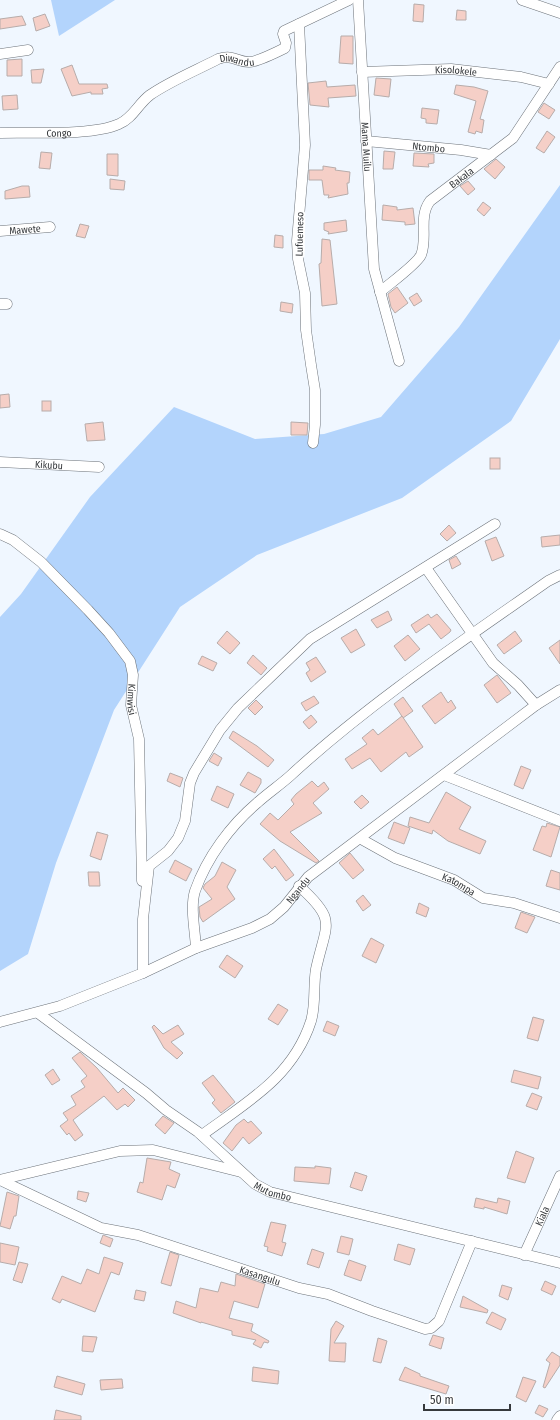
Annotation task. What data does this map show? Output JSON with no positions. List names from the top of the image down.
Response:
{
  "streets": {
    "street": [
      "Diwandu",
      "Kisolokele",
      "Congo",
      "Mama Muilu",
      "Ntombo",
      "Bakala",
      "Mawete",
      "Lufuemeso",
      "Kikubu",
      "Kimwisi",
      "Katompa",
      "Ngandu",
      "Mutombo",
      "Kiala",
      "Kasangulu"
    ]
  },
  "crossings": [
    ["Diwandu", "Congo"],
    ["Diwandu", "Lufuemeso"],
    ["Kisolokele", "Mama Muilu"],
    ["Kisolokele", "Bakala"],
    ["Mama Muilu", "Ntombo"],
    ["Mama Muilu", "Bakala"],
    ["Ntombo", "Bakala"],
    ["Katompa", "Ngandu"],
    ["Ngandu", "Mutombo"],
    ["Mutombo", "Kiala"],
    ["Mutombo", "Kasangulu"]
  ],
  "scale_bar": "50 m"
}
